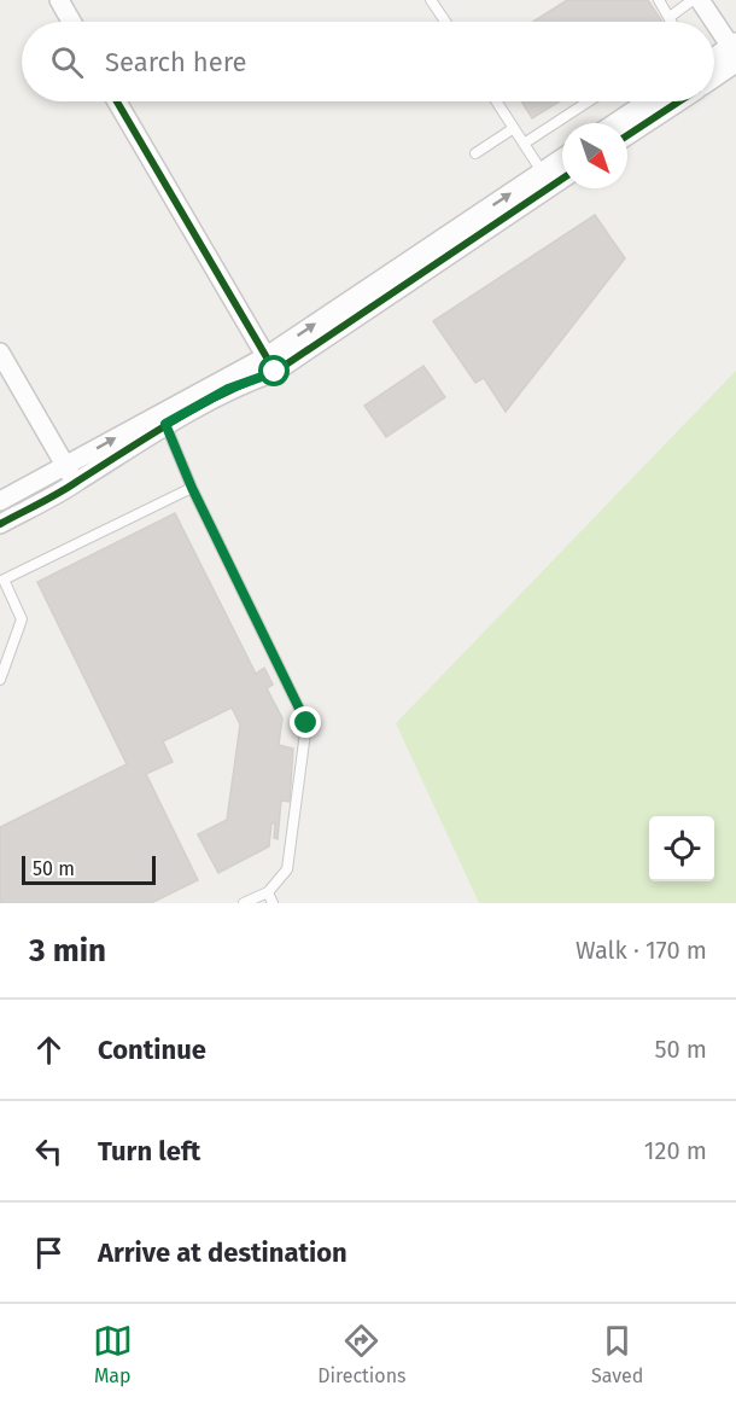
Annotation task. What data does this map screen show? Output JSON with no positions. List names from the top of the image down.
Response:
{
  "scale_bar": "50 m",
  "north": "bottom right",
  "page": {
    "search": "Search here",
    "scale": "50 m",
    "heading": ["3 min", "Walk · 170 m"],
    "list": [
      ["Continue", "50 m"],
      ["Turn left", "120 m"],
      "Arrive at destination"
    ],
    "nav": ["Map", "Directions", "Saved"]
  }
}
